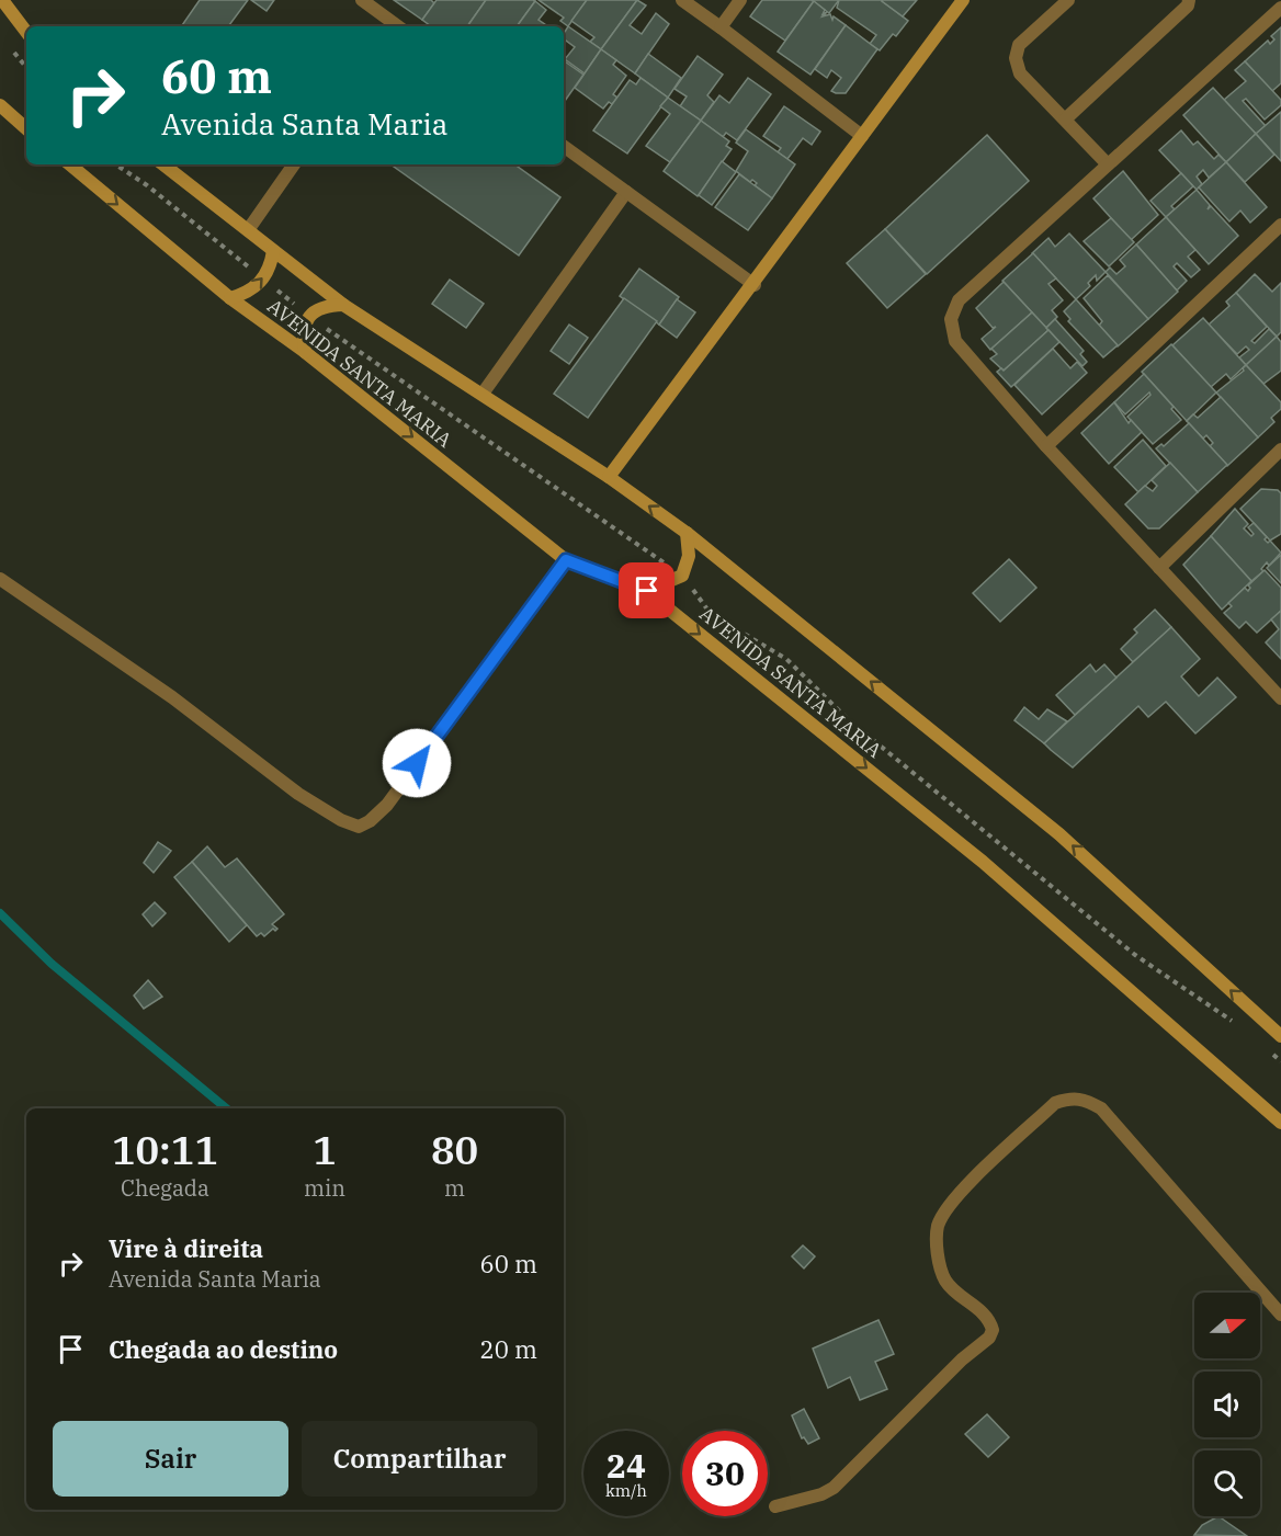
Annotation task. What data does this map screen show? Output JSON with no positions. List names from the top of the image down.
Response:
{
  "streets": {
    "main road": ["AVENIDA SANTA MARIA"]
  },
  "north": "right",
  "page": {
    "turn": ["60 m", "Avenida Santa Maria"],
    "eta": [
      "10:11",
      "Chegada",
      "1",
      "min",
      "80",
      "m"
    ],
    "list": [
      {
        "name": "Vire à direita",
        "note": "Avenida Santa Maria",
        "value": "60 m"
      },
      {
        "name": "Chegada ao destino",
        "value": "20 m"
      }
    ],
    "buttons": ["Sair", "Compartilhar"],
    "speed": "24 km/h",
    "limit": "30"
  }
}
